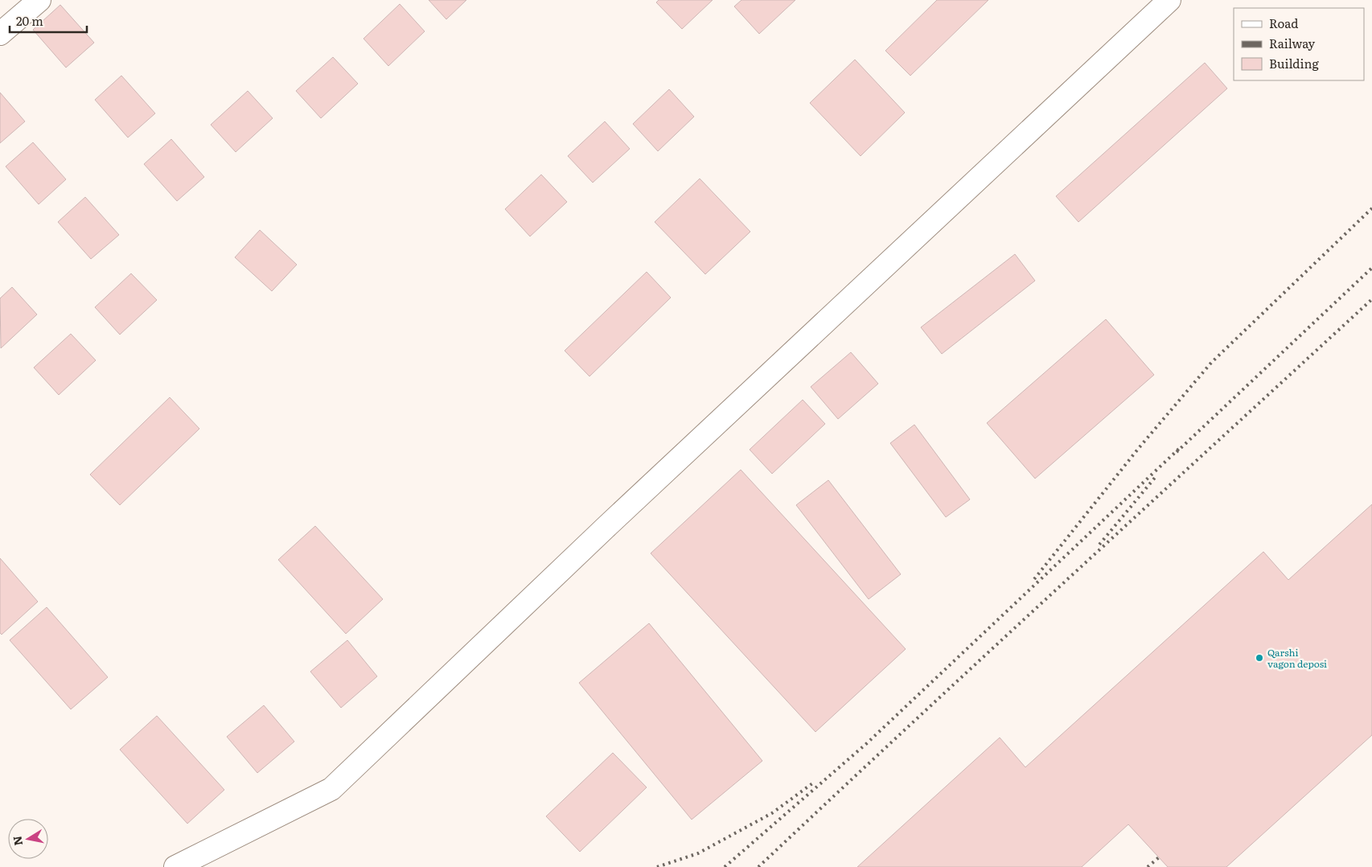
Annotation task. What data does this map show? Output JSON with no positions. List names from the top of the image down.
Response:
{
  "places": ["Qarshi vagon deposi"],
  "legend": ["Road", "Railway", "Building"],
  "scale_bar": "20 m",
  "north": "left"
}
